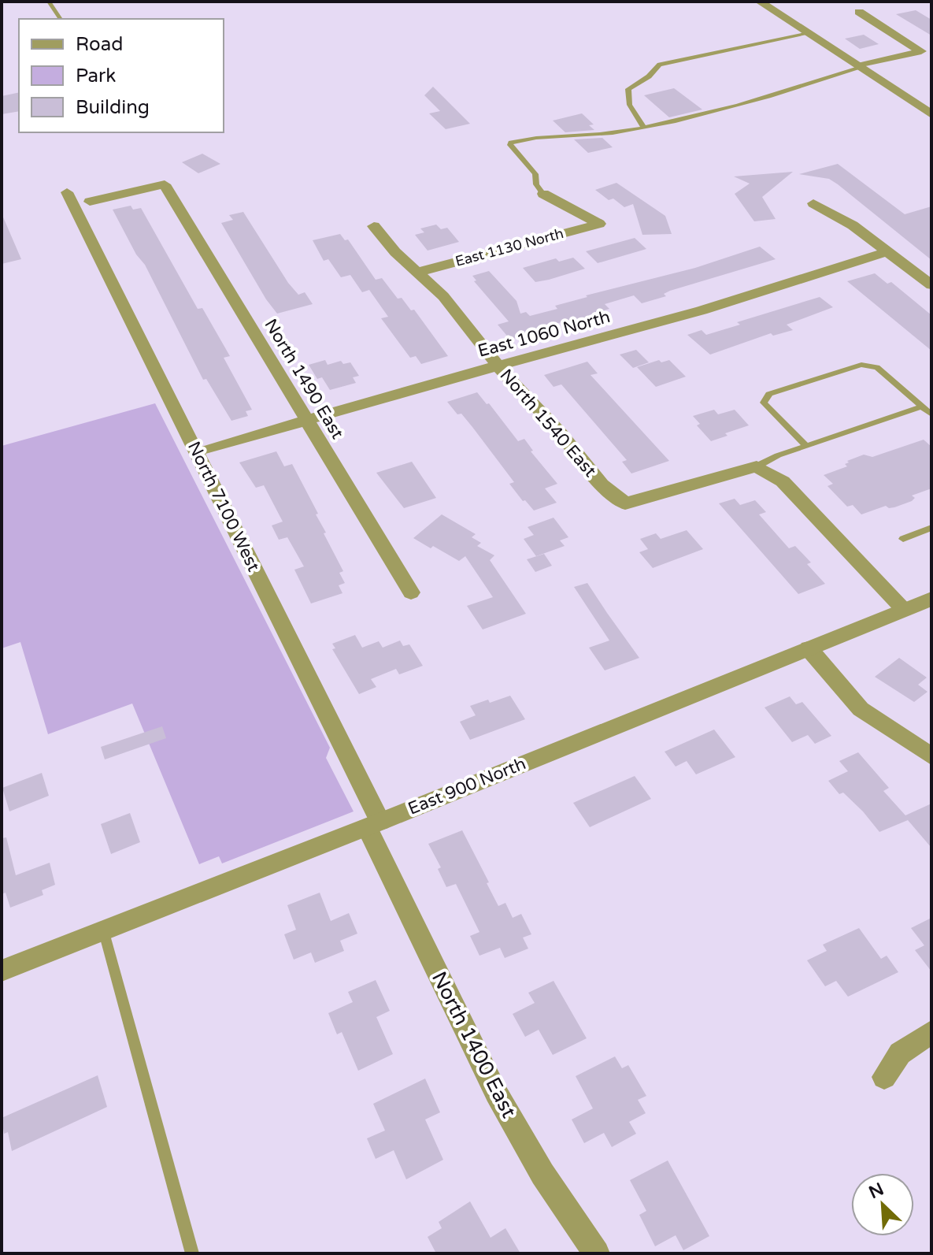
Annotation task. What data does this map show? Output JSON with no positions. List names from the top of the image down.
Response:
{
  "streets": {
    "street": [
      "East 1130 North",
      "East 1060 North",
      "North 1490 East",
      "North 1540 East",
      "North 7100 West",
      "East 900 North",
      "North 1400 East"
    ]
  },
  "crossings": [
    ["East 1130 North", "North 1540 East"],
    ["East 1060 North", "North 1490 East"],
    ["East 1060 North", "North 1540 East"],
    ["North 7100 West", "East 900 North"],
    ["North 7100 West", "North 1400 East"],
    ["East 900 North", "North 1400 East"]
  ],
  "legend": ["Road", "Park", "Building"],
  "north": "top left"
}
